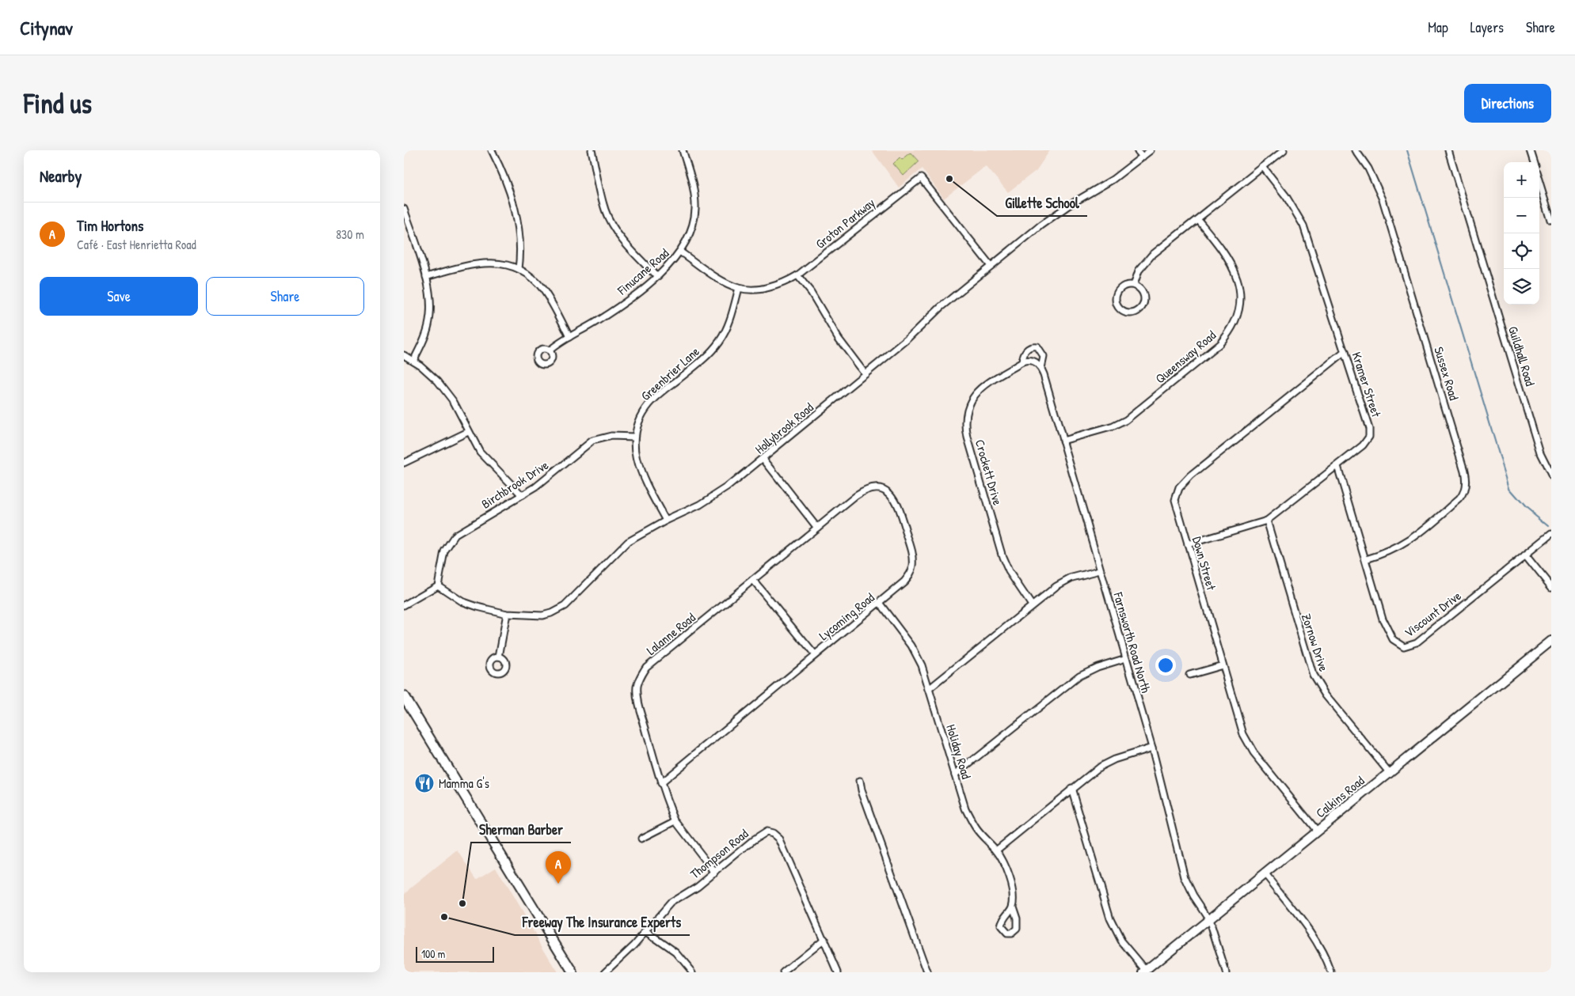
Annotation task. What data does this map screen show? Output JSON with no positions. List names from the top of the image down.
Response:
{
  "streets": {
    "main road": ["Calkins Road"],
    "street": [
      "Groton Parkway",
      "Finucane Road",
      "Guildhall Road",
      "Queensway Road",
      "Greenbrier Lane",
      "Sussex Road",
      "Kramer Street",
      "Hollybrook Road",
      "Crockett Drive",
      "Birchbrook Drive",
      "Down Street",
      "Viscount Drive",
      "Lycoming Road",
      "Lalanne Road",
      "Farnsworth Road North",
      "Zornow Drive",
      "Holiday Road",
      "Thompson Road"
    ]
  },
  "crossings": [
    ["Groton Parkway", "Finucane Road"],
    ["Groton Parkway", "Greenbrier Lane"],
    ["Groton Parkway", "Hollybrook Road"],
    ["Queensway Road", "Farnsworth Road North"],
    ["Greenbrier Lane", "Hollybrook Road"],
    ["Greenbrier Lane", "Birchbrook Drive"],
    ["Sussex Road", "Viscount Drive"],
    ["Kramer Street", "Down Street"],
    ["Kramer Street", "Viscount Drive"],
    ["Kramer Street", "Zornow Drive"],
    ["Hollybrook Road", "Birchbrook Drive"],
    ["Crockett Drive", "Farnsworth Road North"],
    ["Down Street", "Calkins Road"],
    ["Lycoming Road", "Lalanne Road"],
    ["Lycoming Road", "Holiday Road"],
    ["Lalanne Road", "Thompson Road"],
    ["Farnsworth Road North", "Calkins Road"],
    ["Zornow Drive", "Calkins Road"]
  ],
  "places": {
    "other": ["Gillette School", "Sherman Barber", "Freeway The Insurance Experts"],
    "restaurant": ["Mamma G's"]
  },
  "scale_bar": "100 m",
  "page": {
    "header": "Citynav",
    "nav": ["Map", "Layers", "Share"],
    "buttons": [
      "Directions",
      ["Save", "Share"]
    ],
    "title": "Find us",
    "heading": "Nearby",
    "map_buttons": ["+", "−"],
    "list": [
      {
        "mark": "A",
        "name": "Tim Hortons",
        "note": "Café · East Henrietta Road",
        "value": "830 m"
      }
    ],
    "pins": "A",
    "scale": "100 m"
  }
}
